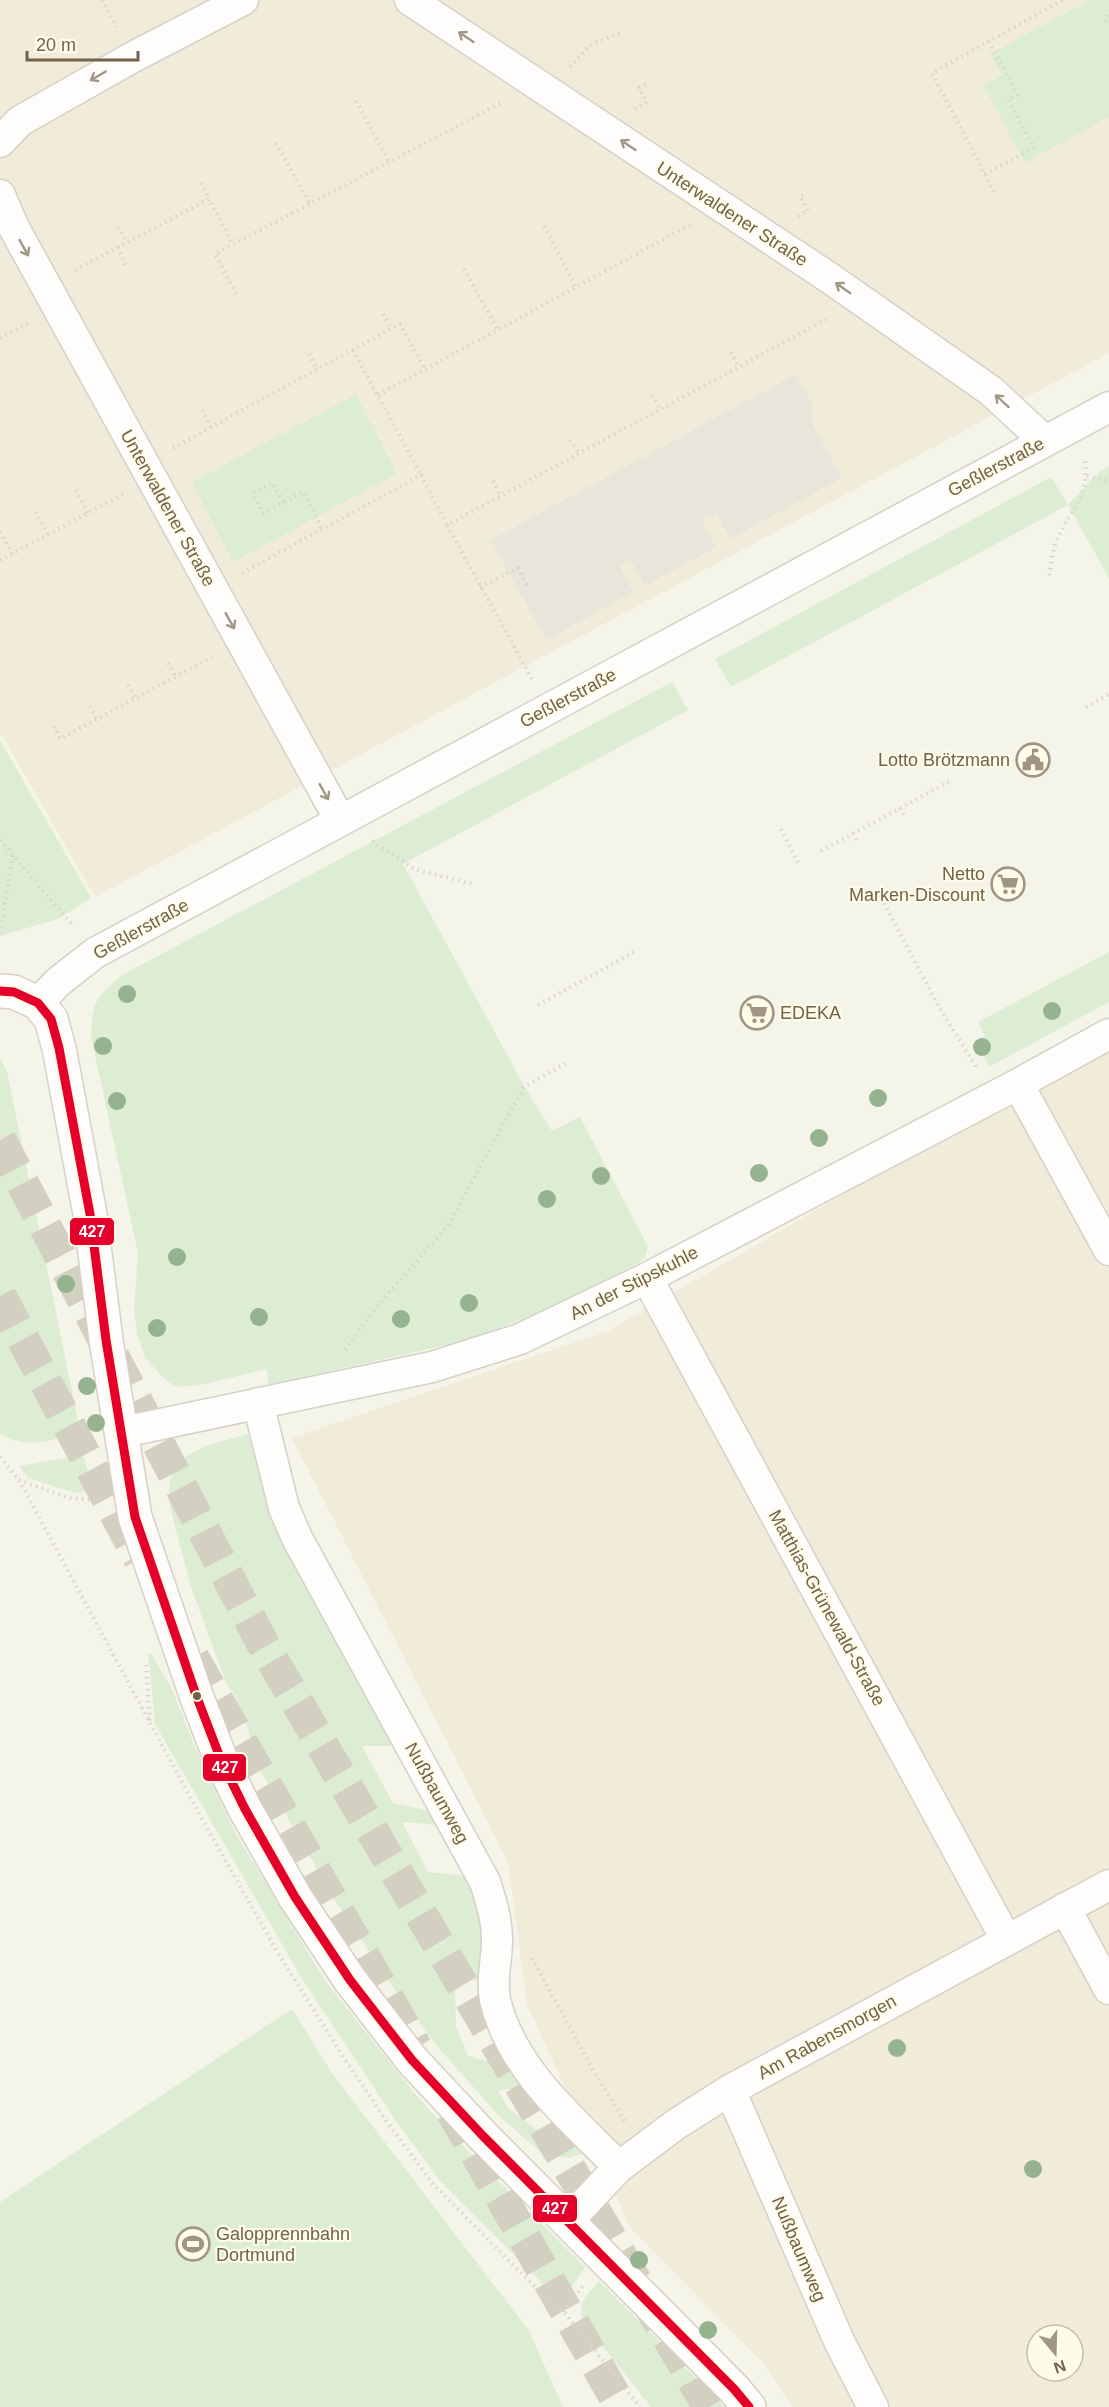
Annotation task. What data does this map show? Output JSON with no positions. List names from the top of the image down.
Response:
{
  "streets": {
    "street": [
      "Unterwaldener Straße",
      "Geßlerstraße",
      "An der Stipskuhle",
      "Matthias-Grünewald-Straße",
      "Nußbaumweg",
      "Am Rabensmorgen"
    ]
  },
  "crossings": [
    ["Unterwaldener Straße", "Geßlerstraße"],
    ["An der Stipskuhle", "Matthias-Grünewald-Straße"],
    ["An der Stipskuhle", "Nußbaumweg"],
    ["Matthias-Grünewald-Straße", "Am Rabensmorgen"],
    ["Nußbaumweg", "Am Rabensmorgen"]
  ],
  "places": {
    "public building": ["Lotto Brötzmann"],
    "supermarket": ["Netto Marken-Discount", "EDEKA"],
    "sports": ["Galopprennbahn Dortmund"]
  },
  "lines": ["transit line 427"],
  "scale_bar": "20 m",
  "north": "bottom"
}
